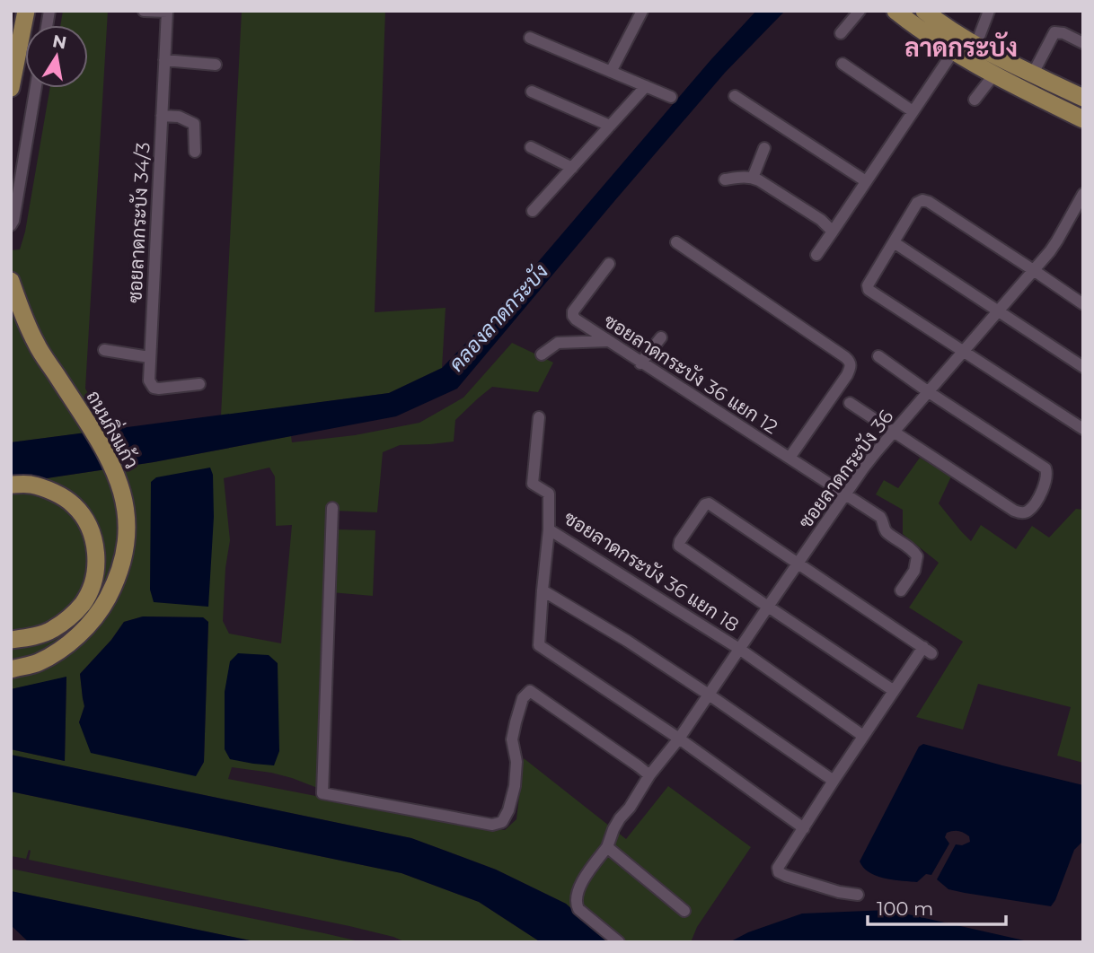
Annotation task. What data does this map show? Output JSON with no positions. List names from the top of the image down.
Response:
{
  "streets": {
    "main road": ["ถนนกิ่งแก้ว"],
    "street": [
      "ซอยลาดกระบัง 34/3",
      "ซอยลาดกระบัง 36 แยก 12",
      "ซอยลาดกระบัง 36",
      "ซอยลาดกระบัง 36 แยก 18"
    ]
  },
  "crossings": [
    ["ซอยลาดกระบัง 36 แยก 12", "ซอยลาดกระบัง 36"],
    ["ซอยลาดกระบัง 36", "ซอยลาดกระบัง 36 แยก 18"]
  ],
  "districts": ["ลาดกระบัง"],
  "water": ["คลองลาดกระบัง"],
  "scale_bar": "100 m",
  "north": "top"
}
